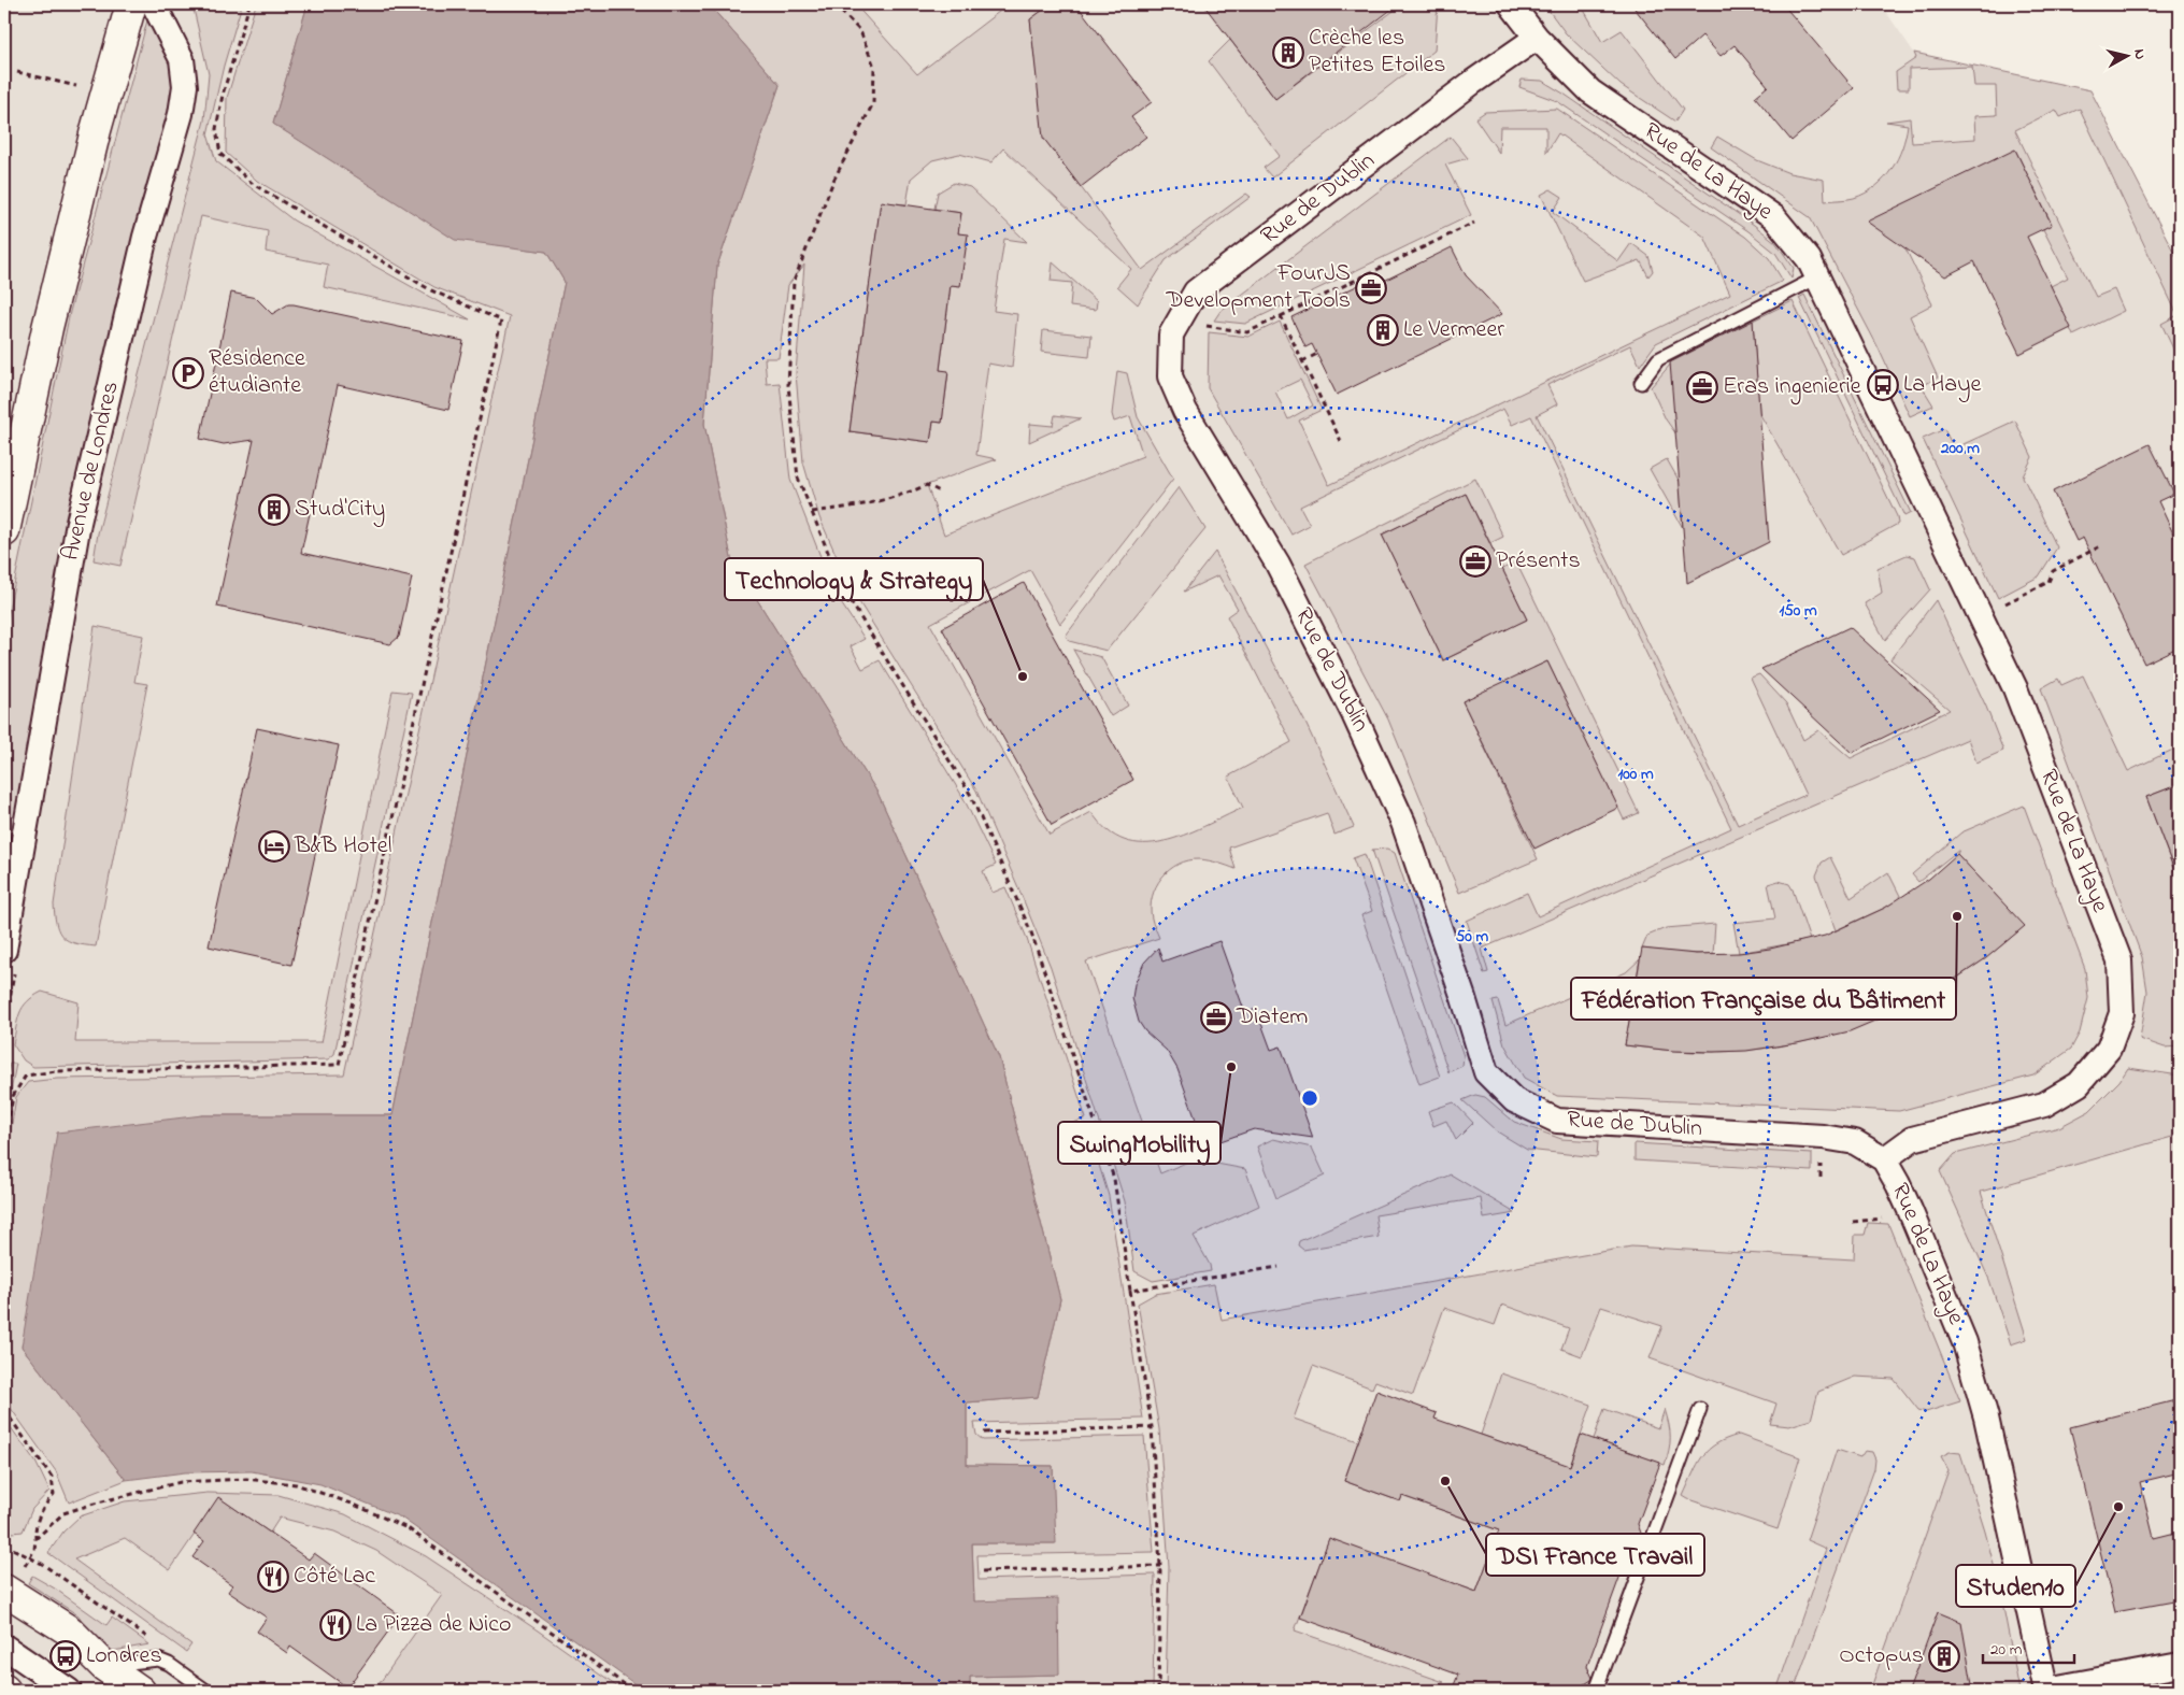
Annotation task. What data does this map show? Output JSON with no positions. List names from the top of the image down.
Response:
{
  "streets": {
    "street": ["Rue de La Haye", "Rue de Dublin", "Avenue de Londres"]
  },
  "crossings": [
    ["Rue de La Haye", "Rue de Dublin"]
  ],
  "places": {
    "building": [
      "Crèche les Petites Etoiles",
      "Le Vermeer",
      "Stud'City",
      "Octopus"
    ],
    "office": [
      "FourJS Development Tools",
      "Eras ingenierie",
      "Présents",
      "Diatem"
    ],
    "parking": ["Résidence étudiante"],
    "bus stop": ["La Haye", "Londres"],
    "other": [
      "Technology & Strategy",
      "Fédération Française du Bâtiment",
      "SwingMobility",
      "DSI France Travail",
      "Studen10"
    ],
    "hotel": ["B&B Hotel"],
    "restaurant": ["Côté Lac", "La Pizza de Nico"]
  },
  "scale_bar": "20 m",
  "north": "right",
  "rings": [
    "200 m",
    "150 m",
    "100 m",
    "50 m"
  ]
}
